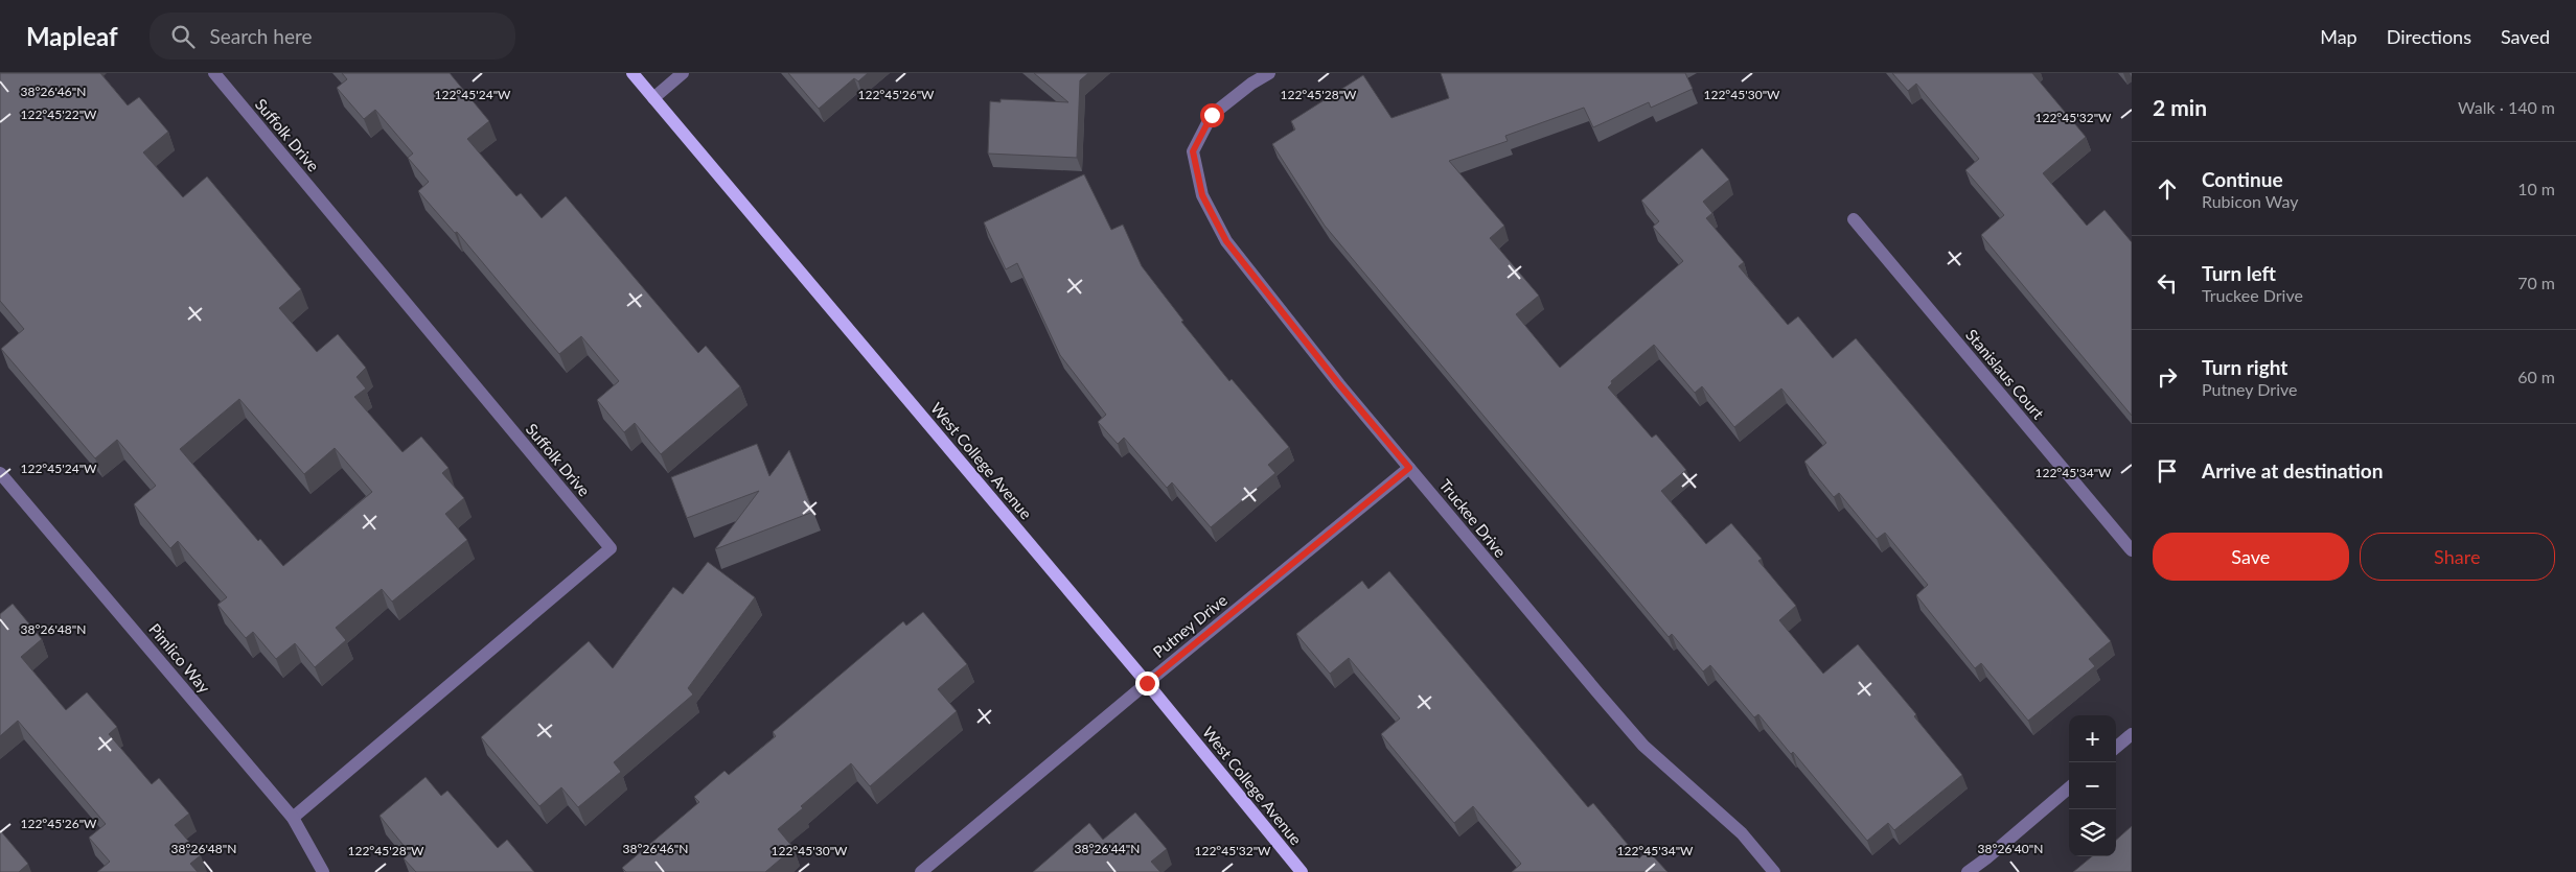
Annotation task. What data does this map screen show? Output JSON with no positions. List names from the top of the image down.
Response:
{
  "streets": {
    "main road": ["West College Avenue"],
    "street": [
      "Suffolk Drive",
      "Stanislaus Court",
      "Truckee Drive",
      "Putney Drive",
      "Pimlico Way"
    ]
  },
  "crossings": [
    ["Suffolk Drive", "Pimlico Way"],
    ["West College Avenue", "Putney Drive"],
    ["Truckee Drive", "Putney Drive"]
  ],
  "page": {
    "header": "Mapleaf",
    "search": "Search here",
    "nav": ["Map", "Directions", "Saved"],
    "heading": ["2 min", "Walk · 140 m"],
    "list": [
      ["Continue", "Rubicon Way", "10 m"],
      ["Turn left", "Truckee Drive", "70 m"],
      ["Turn right", "Putney Drive", "60 m"],
      "Arrive at destination"
    ],
    "buttons": ["Save", "Share"],
    "map_buttons": ["+", "−"]
  },
  "coordinates": [
    "38°26'46\"N",
    "122°45'28\"W",
    "122°45'24\"W",
    "122°45'26\"W",
    "122°45'30\"W",
    "122°45'22\"W",
    "122°45'32\"W",
    "122°45'34\"W",
    "38°26'48\"N",
    "38°26'44\"N",
    "38°26'40\"N"
  ]
}
